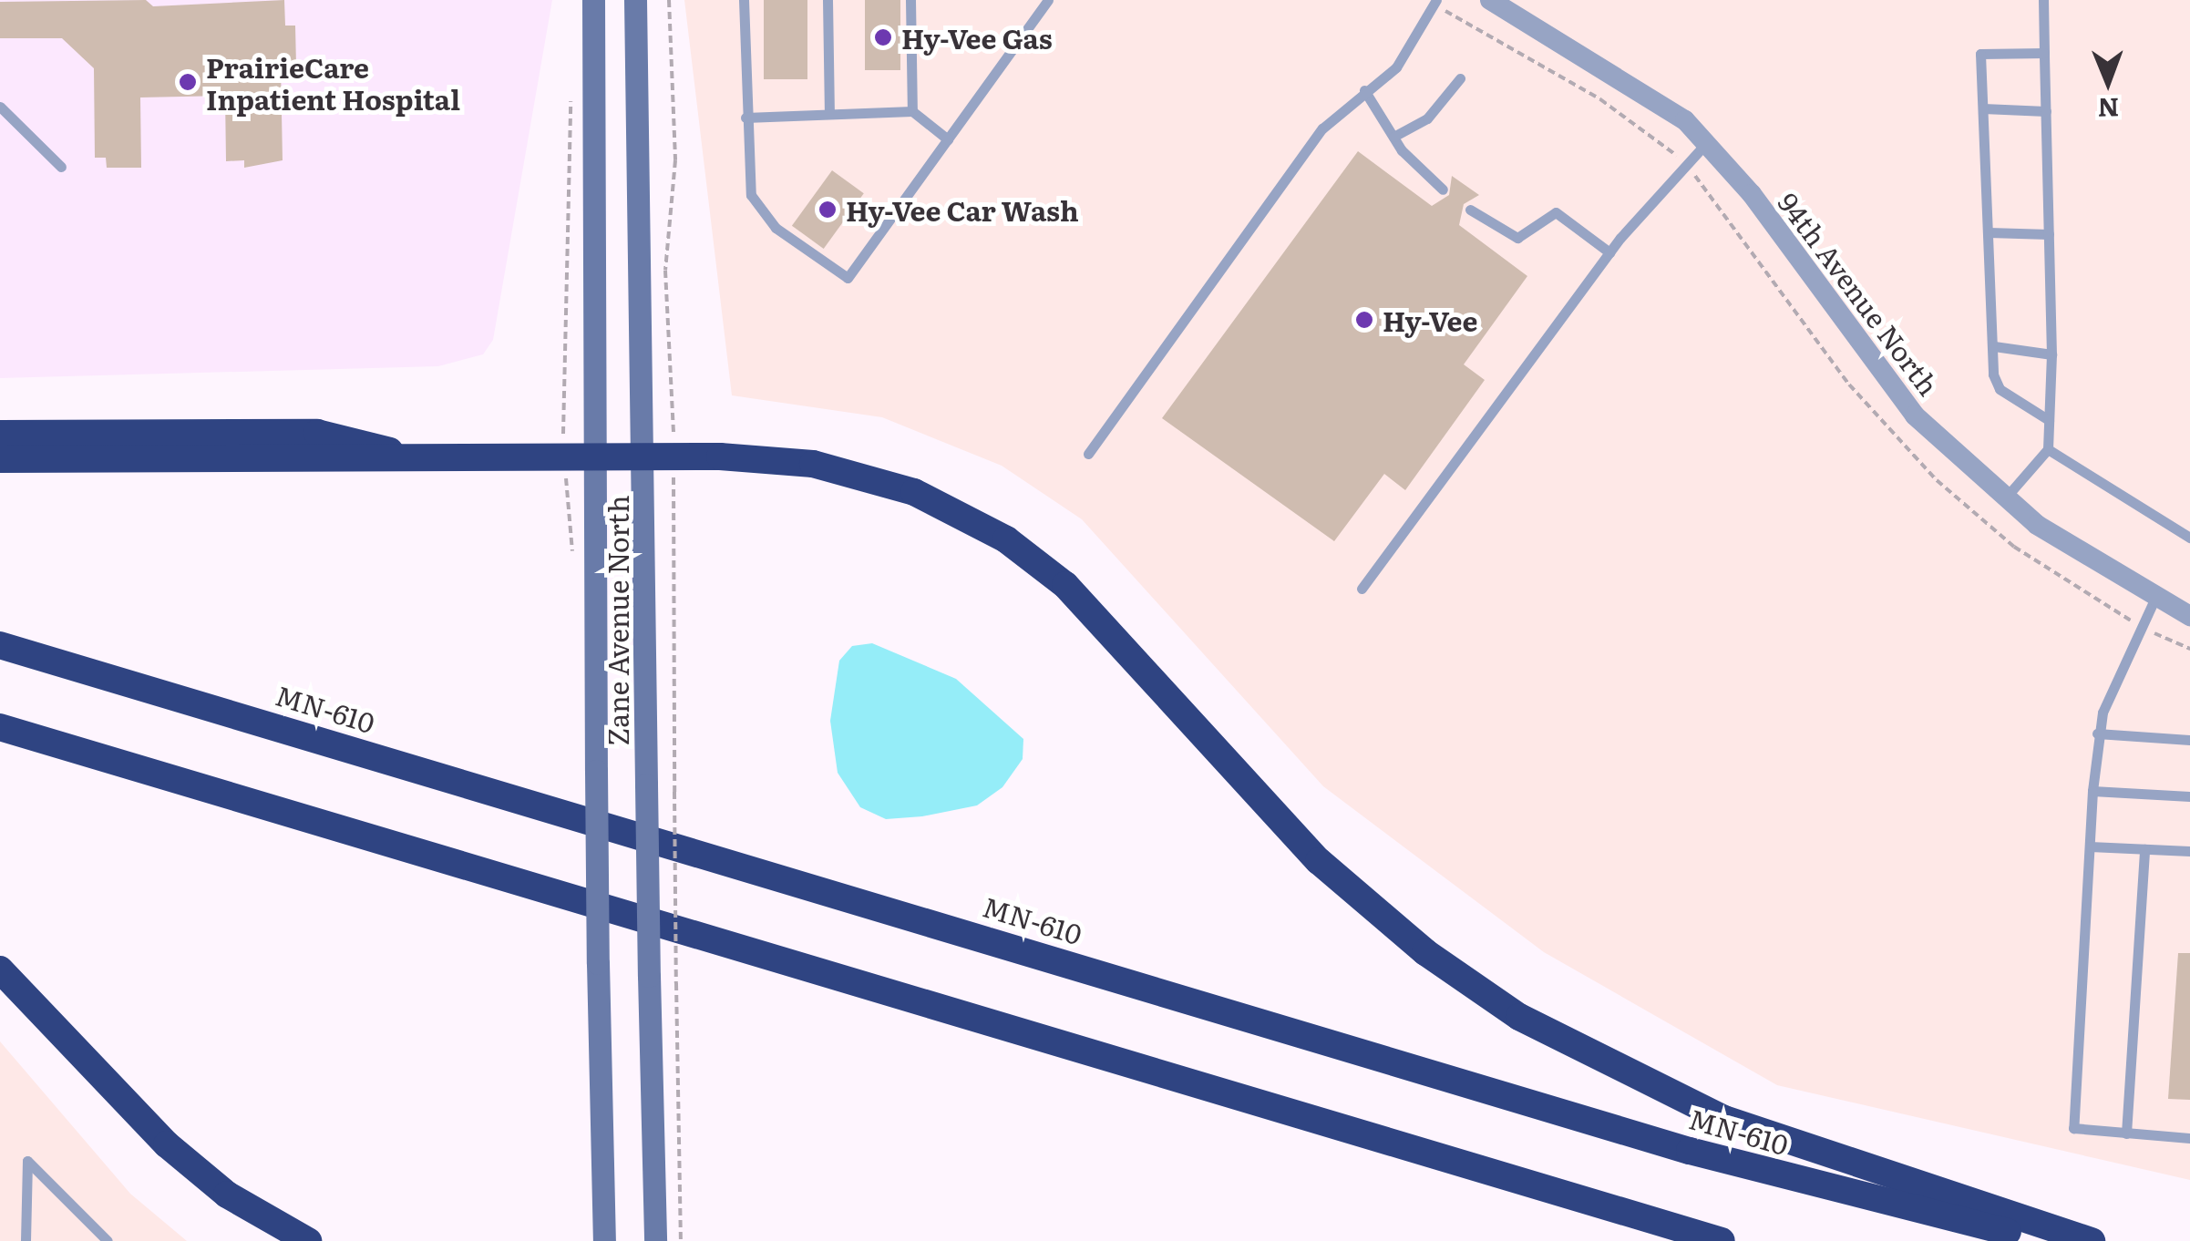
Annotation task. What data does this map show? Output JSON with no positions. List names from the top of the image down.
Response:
{
  "streets": {
    "highway": ["MN-610"],
    "main road": ["Zane Avenue North"],
    "street": ["94th Avenue North"]
  },
  "places": [
    "Hy-Vee Gas",
    "PrairieCare Inpatient Hospital",
    "Hy-Vee Car Wash",
    "Hy-Vee"
  ],
  "north": "bottom"
}
